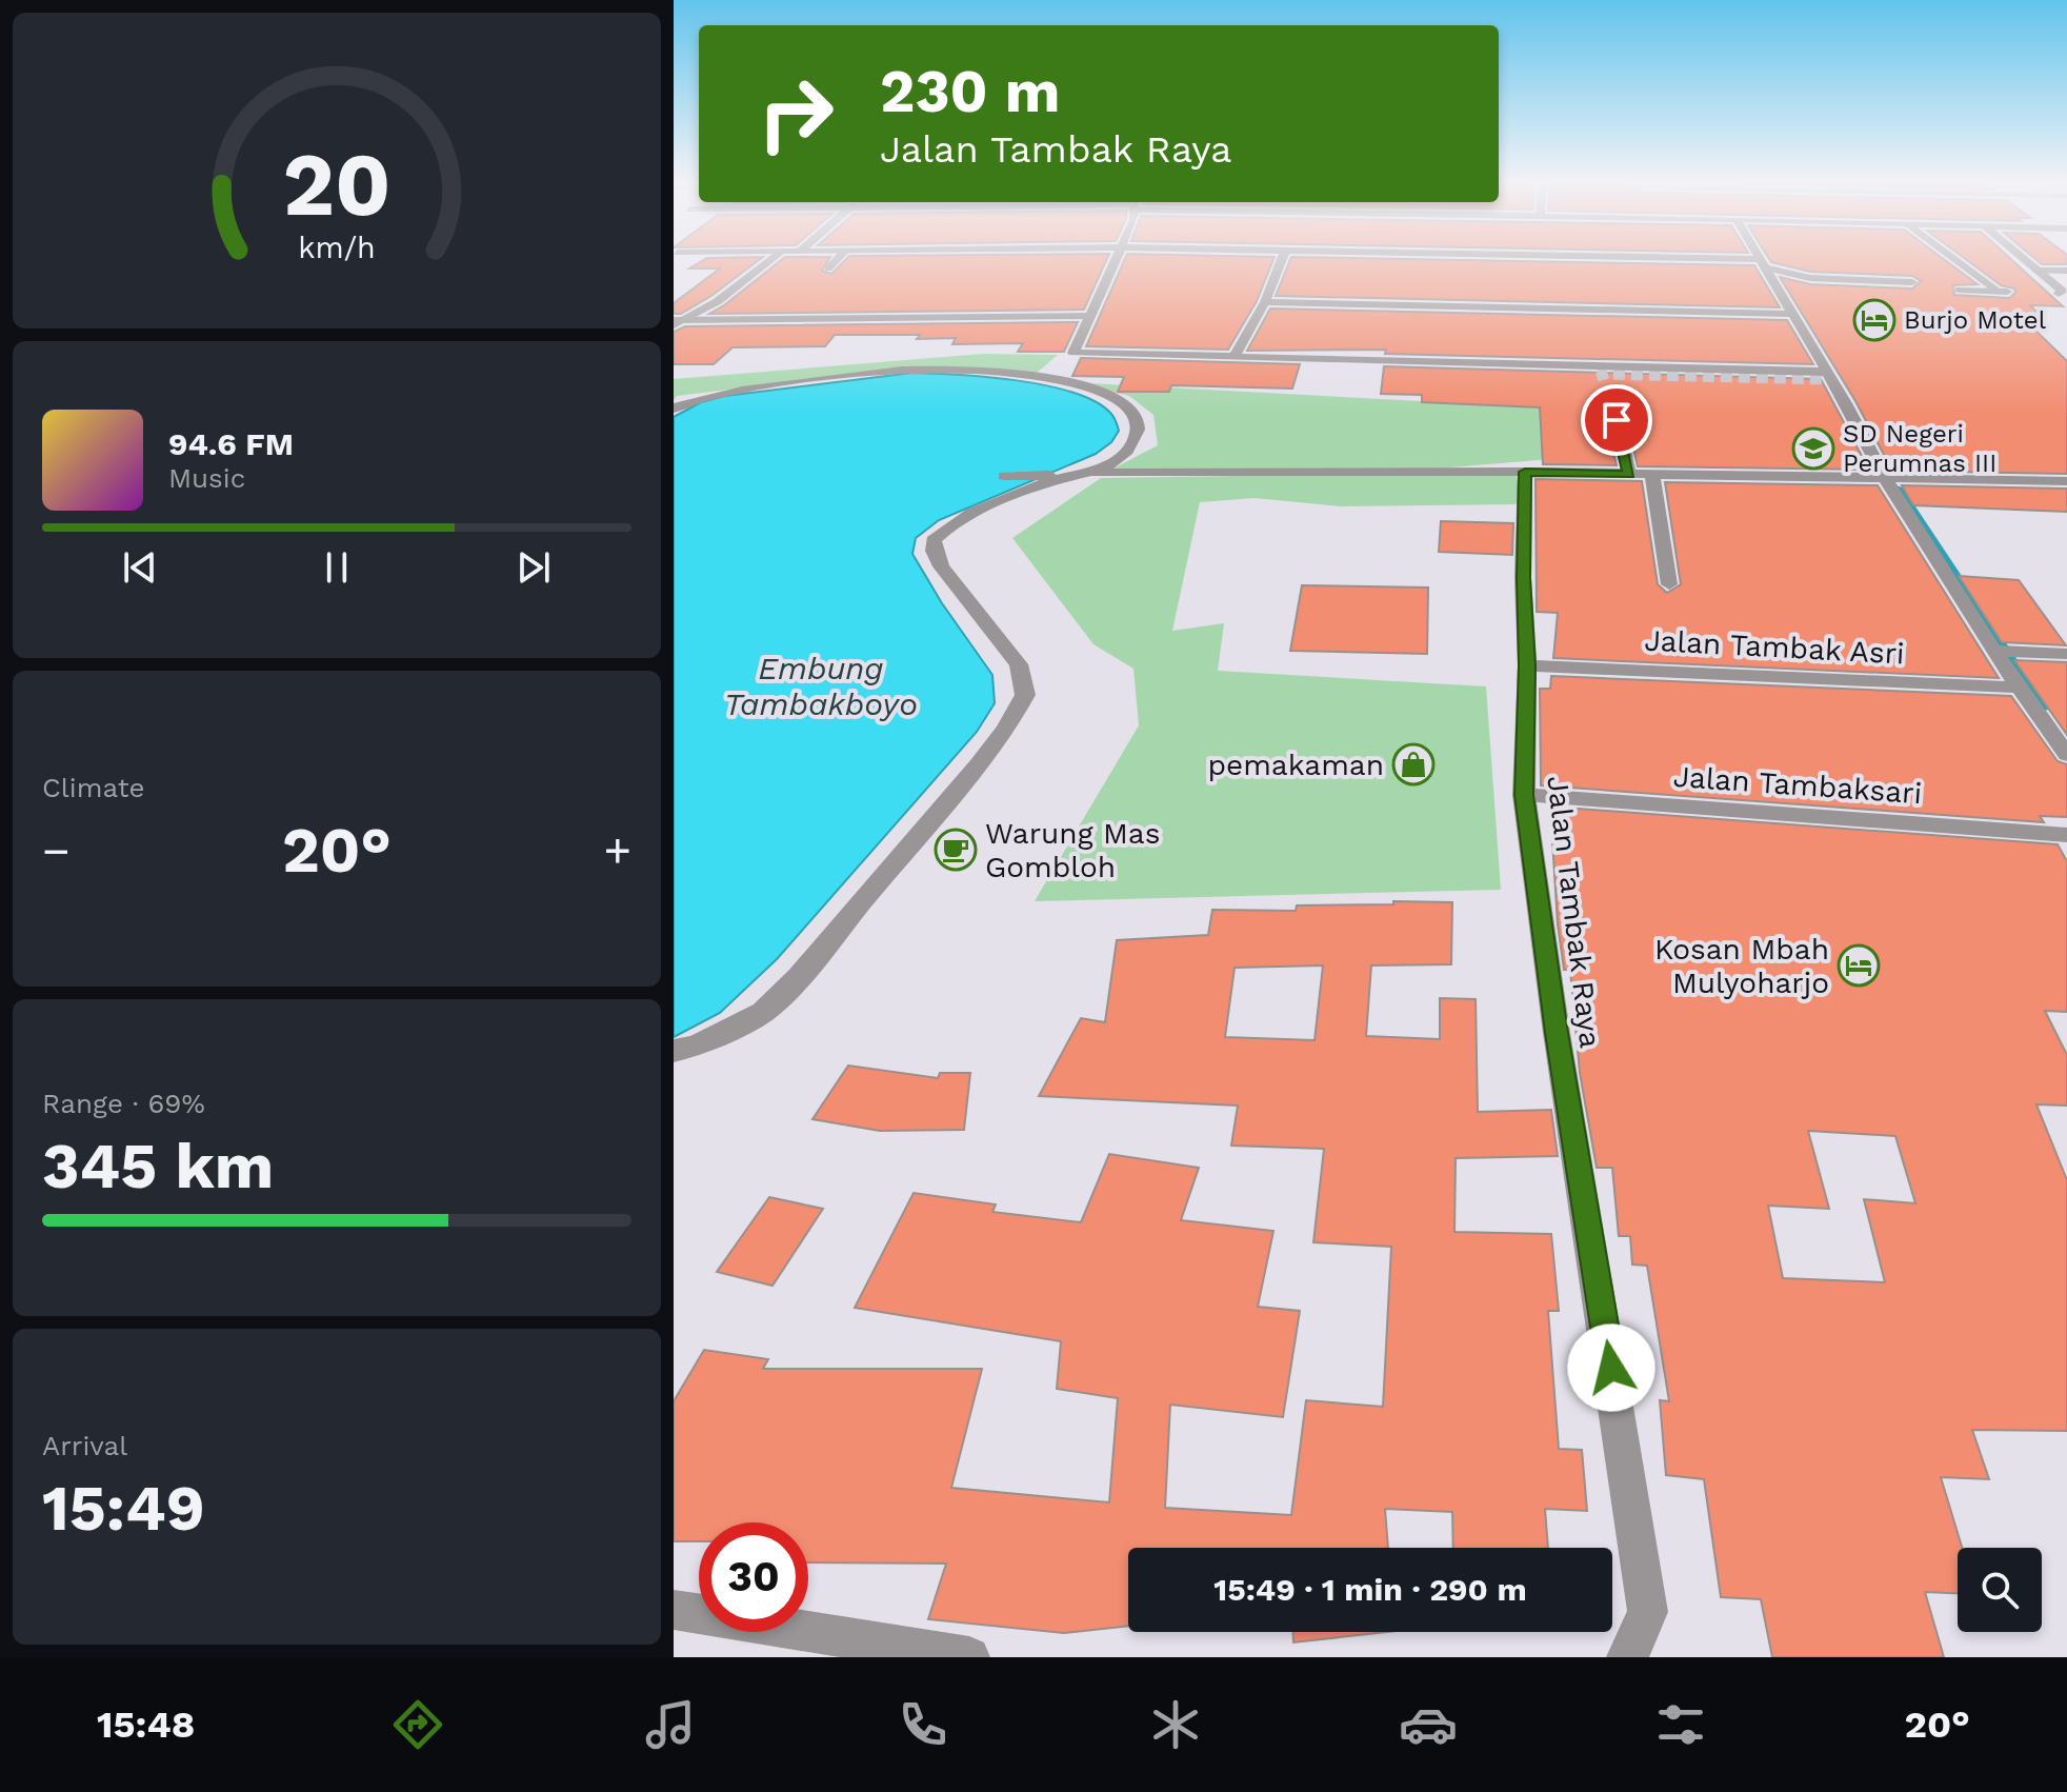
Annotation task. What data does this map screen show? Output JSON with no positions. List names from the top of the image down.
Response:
{
  "streets": {
    "street": ["Jalan Tambak Asri", "Jalan Tambaksari", "Jalan Tambak Raya"]
  },
  "crossings": [
    ["Jalan Tambak Asri", "Jalan Tambak Raya"],
    ["Jalan Tambaksari", "Jalan Tambak Raya"]
  ],
  "water": ["Embung Tambakboyo"],
  "places": {
    "hotel": ["Burjo Motel", "Kosan Mbah Mulyoharjo"],
    "school or university": ["SD Negeri Perumnas III"],
    "shop": ["pemakaman"],
    "cafe": ["Warung Mas Gombloh"]
  },
  "page": {
    "turn": ["230 m", "Jalan Tambak Raya"],
    "song": ["94.6 FM", "Music"],
    "tile": [
      "Climate",
      ["Range · 69%", "345 km"],
      ["Arrival", "15:49"]
    ],
    "heat": ["−", "20°", "+"],
    "limit": "30",
    "trip": "15:49 · 1 min · 290 m",
    "tabs": ["15:48", "20°"],
    "gauge": ["20", "km/h"]
  }
}
